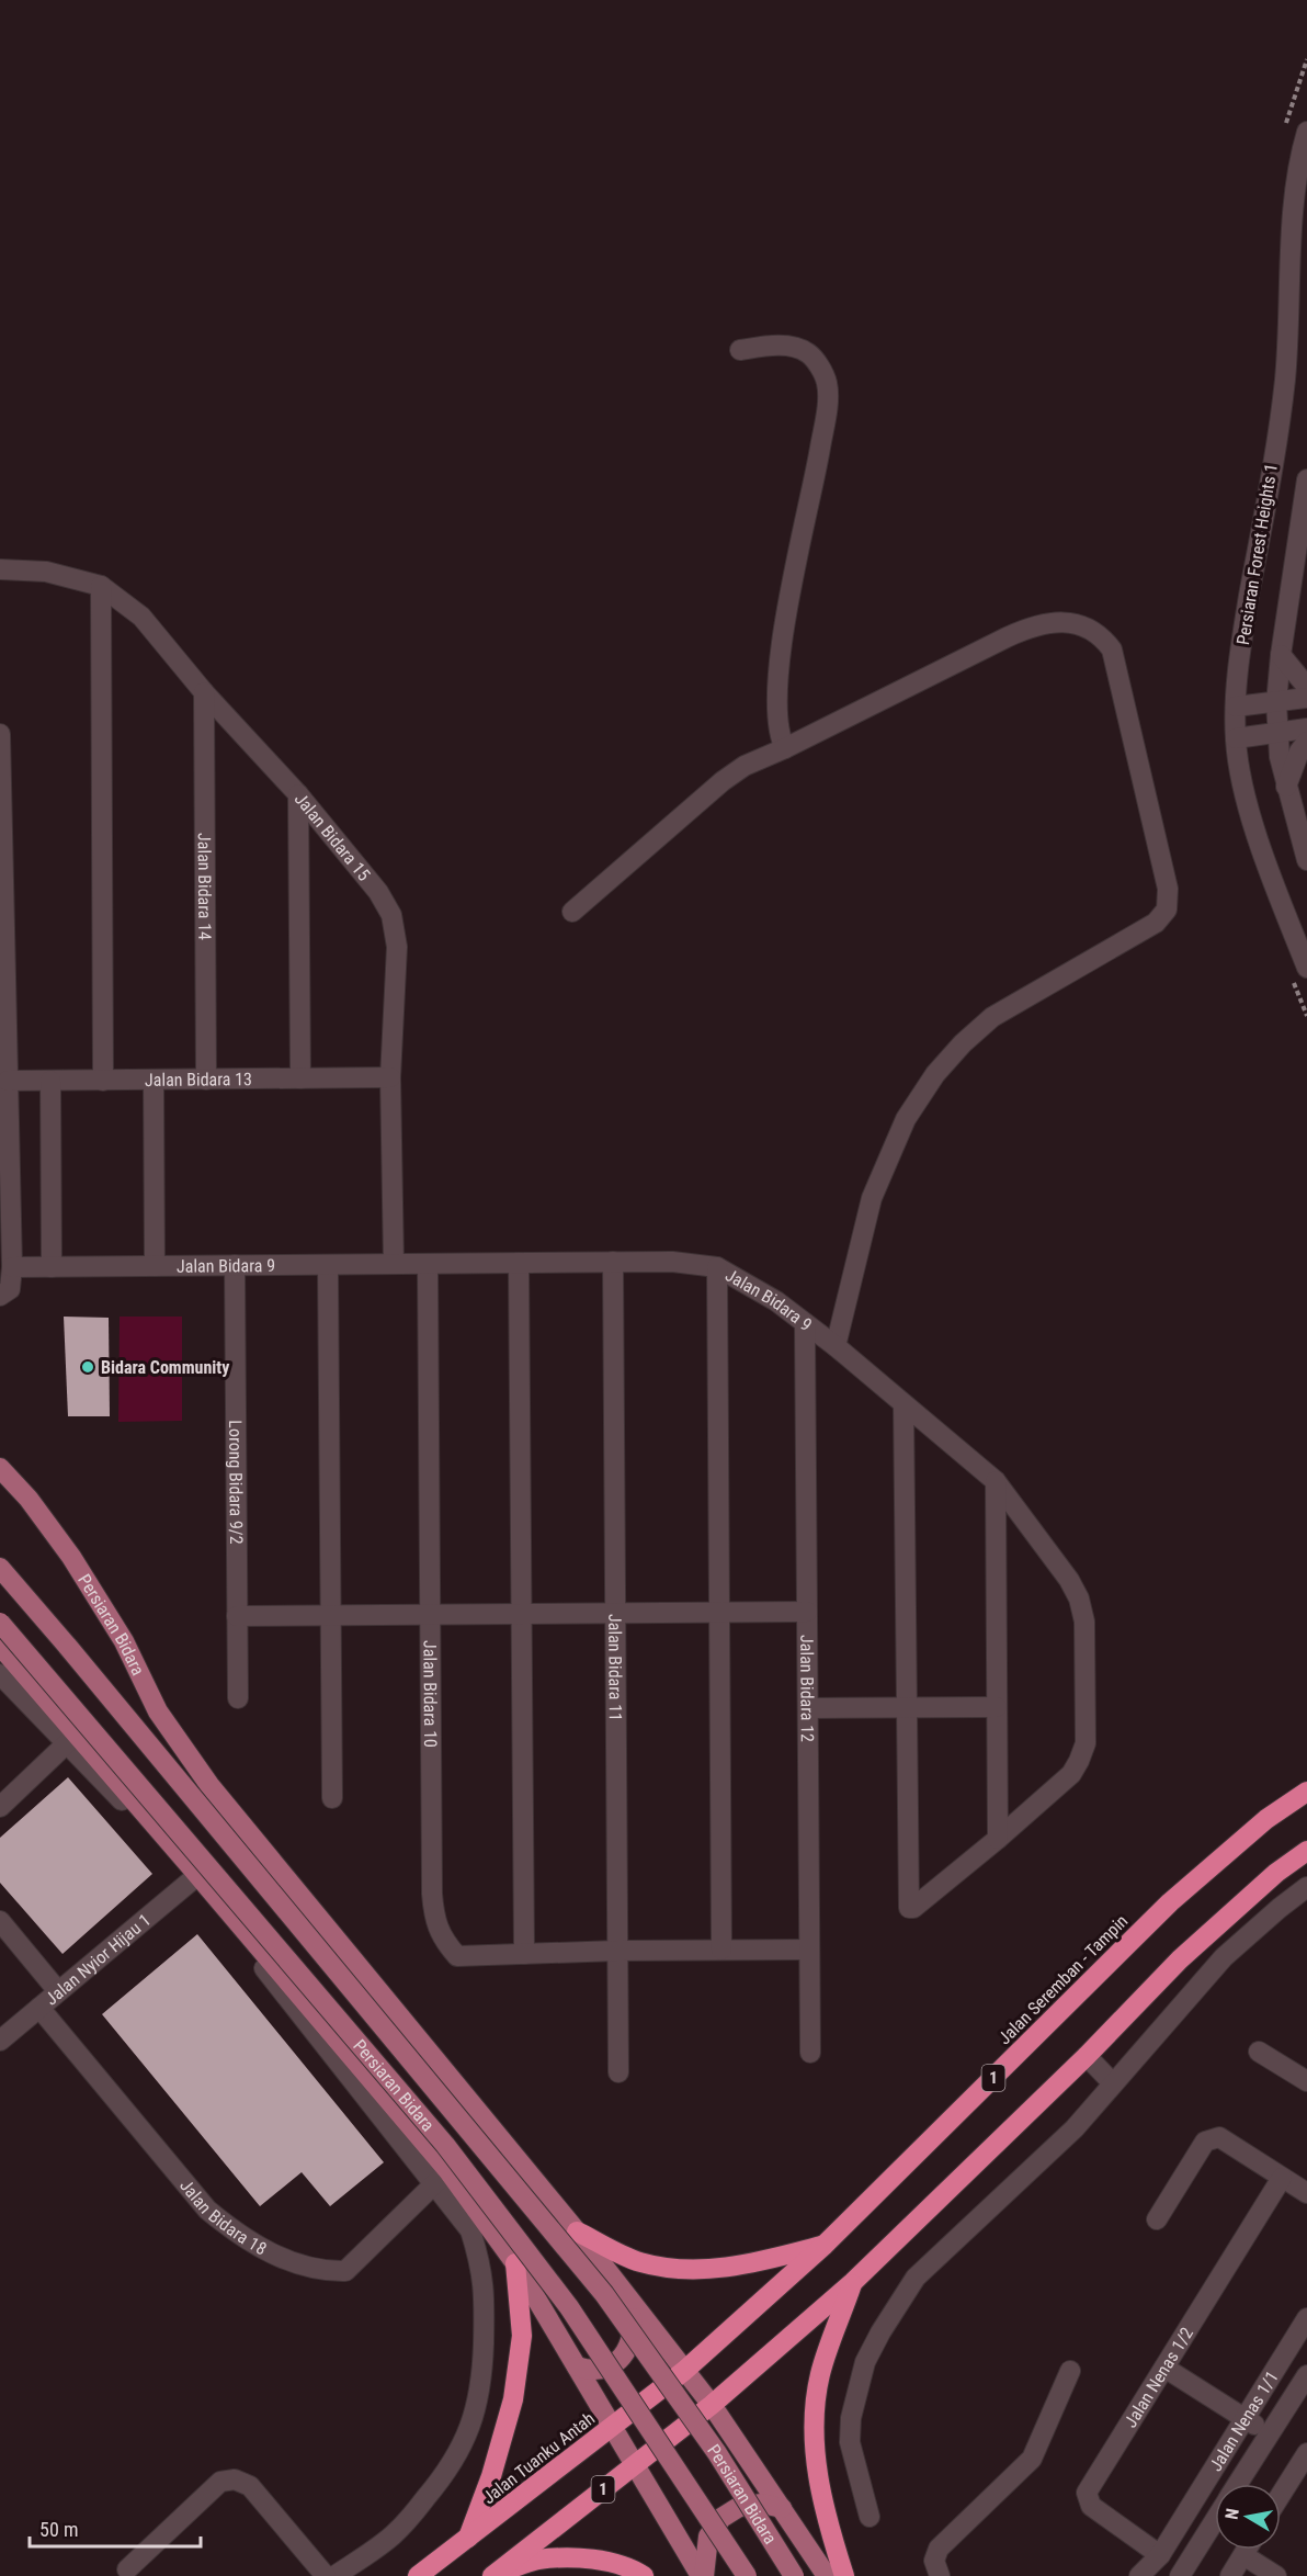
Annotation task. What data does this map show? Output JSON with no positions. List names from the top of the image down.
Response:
{
  "streets": {
    "highway": ["Jalan Seremban - Tampin", "1", "Jalan Tuanku Antah"],
    "main road": ["Persiaran Bidara"],
    "street": [
      "Persiaran Forest Heights 1",
      "Jalan Bidara 15",
      "Jalan Bidara 14",
      "Jalan Bidara 13",
      "Jalan Bidara 9",
      "Lorong Bidara 9/2",
      "Jalan Bidara 11",
      "Jalan Bidara 12",
      "Jalan Bidara 10",
      "Jalan Nyior Hijau 1",
      "Jalan Bidara 18",
      "Jalan Nenas 1/2",
      "Jalan Nenas 1/1"
    ]
  },
  "crossings": [
    ["Jalan Bidara 15", "Jalan Bidara 14"],
    ["Jalan Bidara 15", "Jalan Bidara 13"],
    ["Jalan Bidara 15", "Jalan Bidara 9"],
    ["Jalan Bidara 14", "Jalan Bidara 13"],
    ["Jalan Bidara 9", "Lorong Bidara 9/2"],
    ["Jalan Bidara 9", "Jalan Bidara 11"],
    ["Jalan Bidara 9", "Jalan Bidara 12"],
    ["Jalan Bidara 9", "Jalan Bidara 10"],
    ["Persiaran Bidara", "Jalan Seremban - Tampin"],
    ["Persiaran Bidara", "1"],
    ["Persiaran Bidara", "Jalan Bidara 18"],
    ["Persiaran Bidara", "Jalan Tuanku Antah"],
    ["Jalan Bidara 11", "Jalan Bidara 10"],
    ["Jalan Bidara 12", "Jalan Bidara 10"],
    ["Jalan Nyior Hijau 1", "Jalan Bidara 18"],
    ["Jalan Seremban - Tampin", "Jalan Tuanku Antah"],
    ["Jalan Nenas 1/2", "Jalan Nenas 1/1"]
  ],
  "places": ["Bidara Community"],
  "scale_bar": "50 m",
  "north": "left"
}
